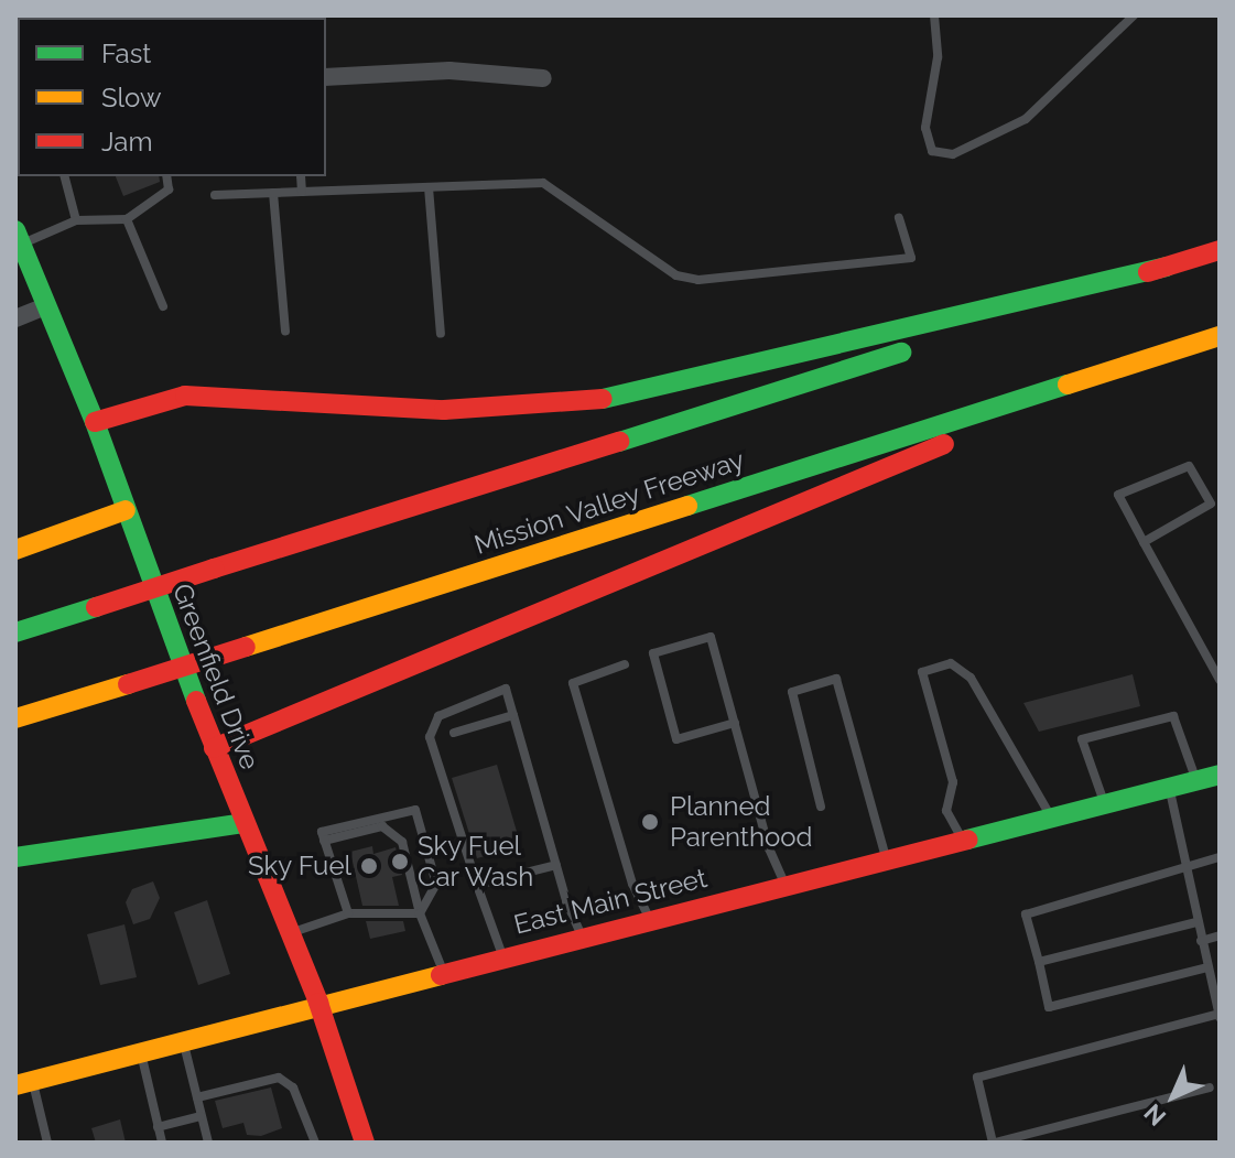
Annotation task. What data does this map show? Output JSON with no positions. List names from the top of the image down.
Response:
{
  "streets": {
    "main road": ["Mission Valley Freeway", "Greenfield Drive", "East Main Street"]
  },
  "crossings": [
    ["Greenfield Drive", "East Main Street"]
  ],
  "places": ["Planned Parenthood", "Sky Fuel Car Wash", "Sky Fuel"],
  "legend": ["Fast", "Slow", "Jam"],
  "north": "bottom left"
}
